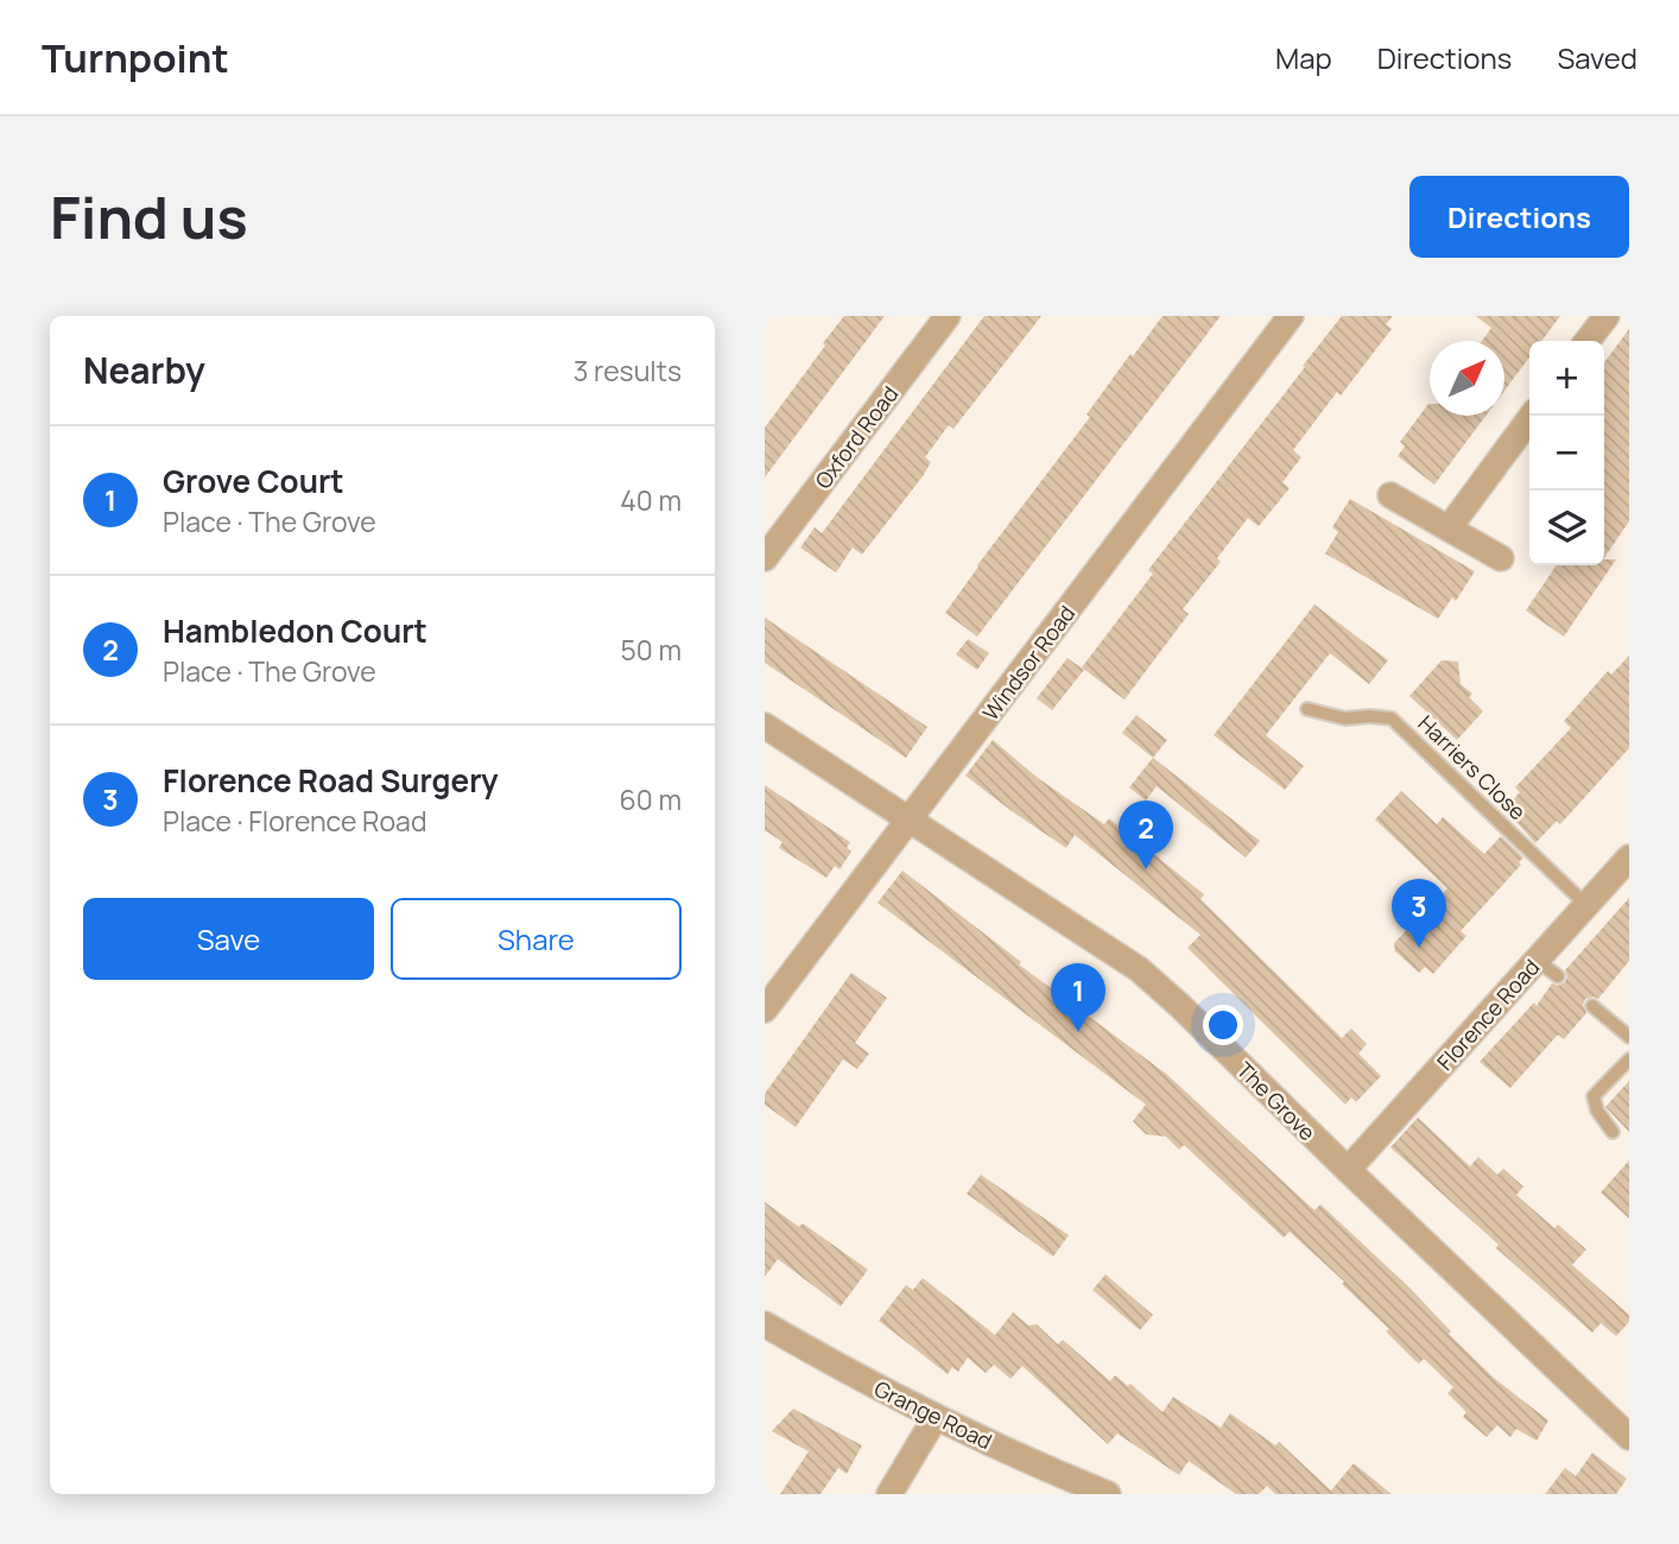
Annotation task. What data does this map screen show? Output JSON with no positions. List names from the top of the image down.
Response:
{
  "streets": {
    "street": [
      "Oxford Road",
      "Windsor Road",
      "Florence Road",
      "The Grove",
      "Grange Road"
    ],
    "lane": ["Harriers Close"]
  },
  "crossings": [
    ["Windsor Road", "The Grove"],
    ["Harriers Close", "Florence Road"],
    ["Florence Road", "The Grove"]
  ],
  "north": "top right",
  "page": {
    "header": "Turnpoint",
    "nav": ["Map", "Directions", "Saved"],
    "buttons": [
      "Directions",
      ["Save", "Share"]
    ],
    "title": "Find us",
    "heading": ["Nearby", "3 results"],
    "map_buttons": ["+", "−"],
    "list": [
      {
        "mark": "1",
        "name": "Grove Court",
        "note": "Place · The Grove",
        "value": "40 m"
      },
      {
        "mark": "2",
        "name": "Hambledon Court",
        "note": "Place · The Grove",
        "value": "50 m"
      },
      {
        "mark": "3",
        "name": "Florence Road Surgery",
        "note": "Place · Florence Road",
        "value": "60 m"
      }
    ],
    "pins": ["2", "3", "1"]
  }
}
